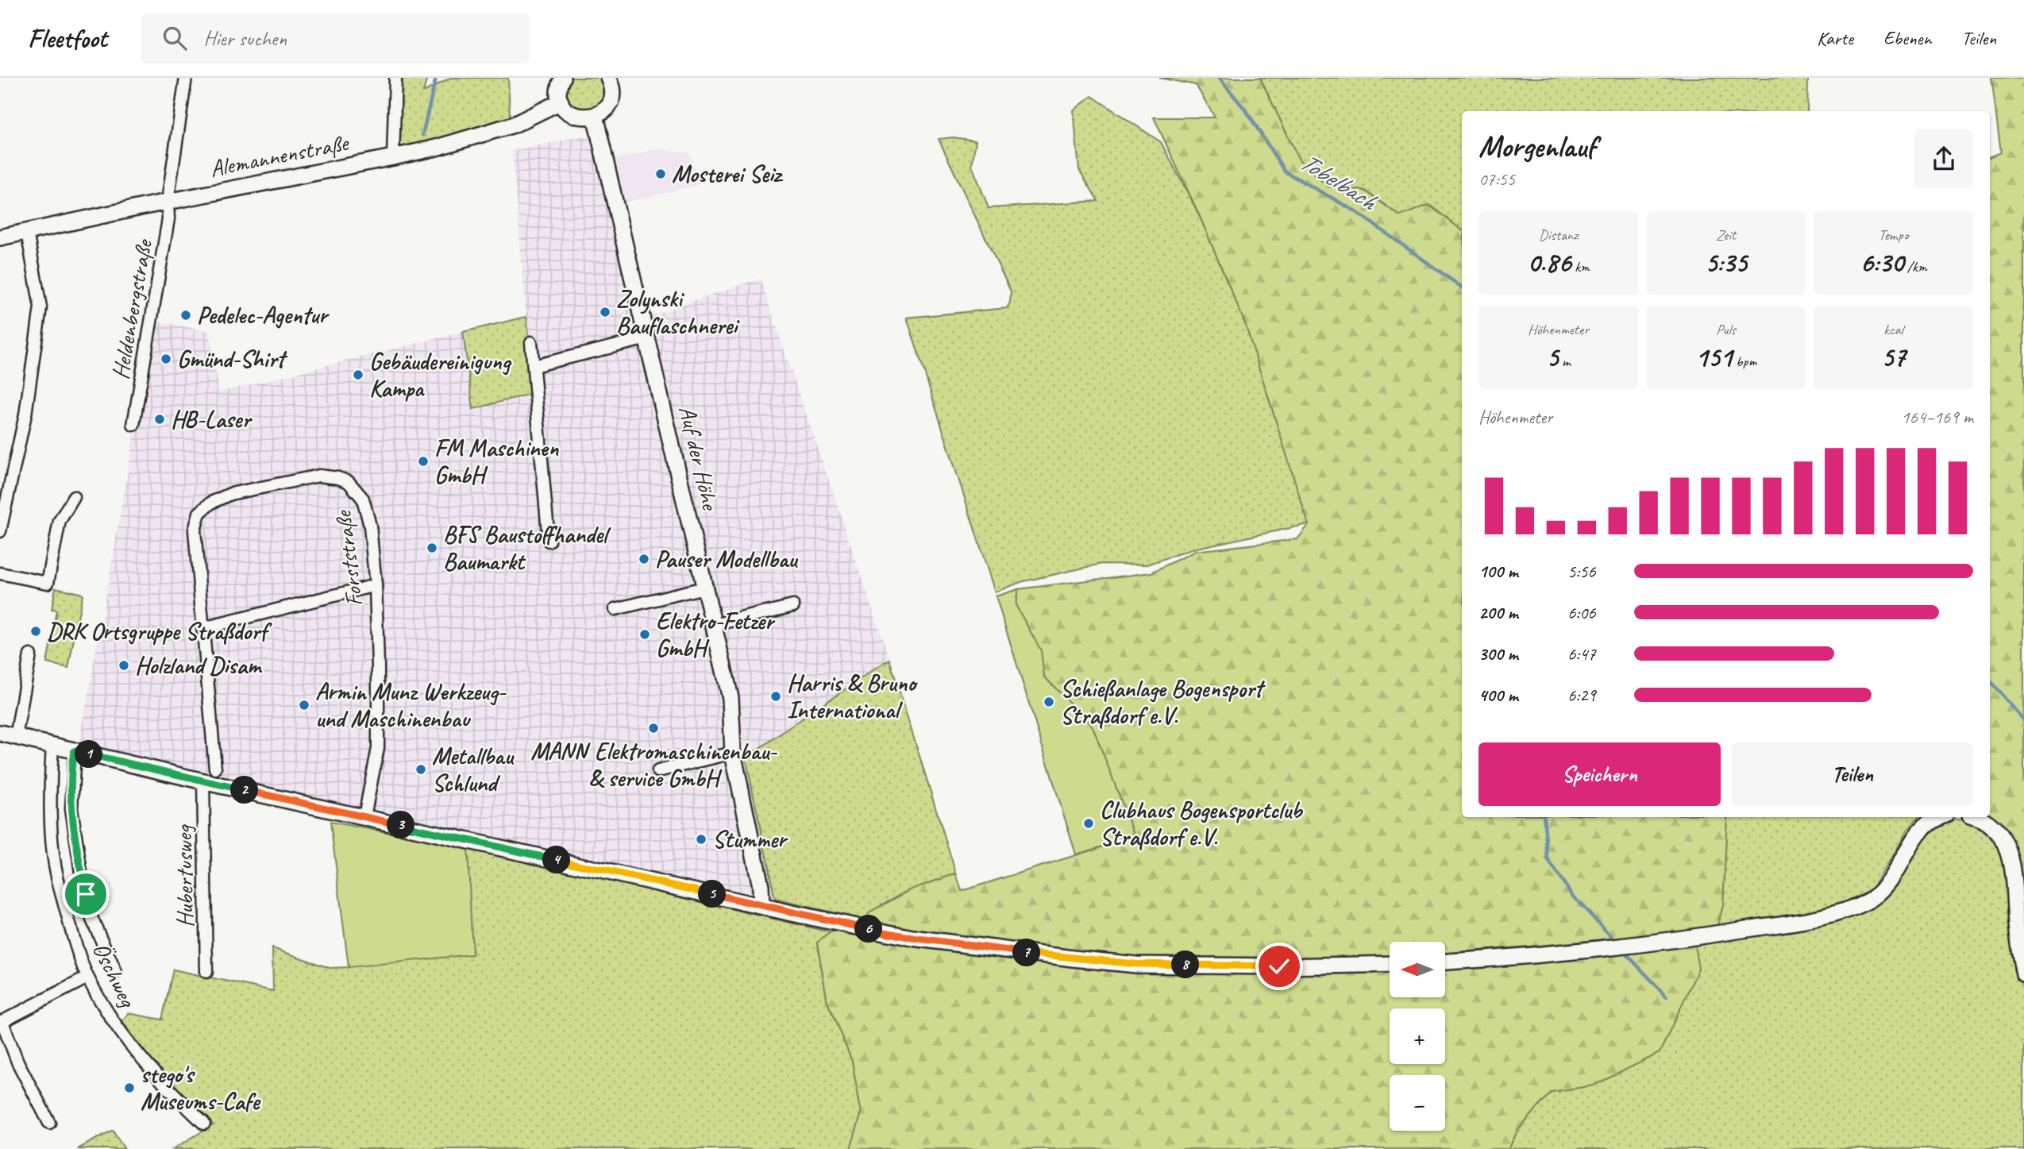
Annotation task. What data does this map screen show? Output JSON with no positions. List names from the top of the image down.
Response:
{
  "streets": {
    "main road": ["Alemannenstraße", "Auf der Höhe"],
    "street": [
      "Heldenbergstraße",
      "Forststraße",
      "Hubertusweg",
      "Öschweg"
    ]
  },
  "crossings": [
    ["Alemannenstraße", "Heldenbergstraße"]
  ],
  "water": ["Tobelbach"],
  "places": [
    "Mosterei Seiz",
    "Zolynski Bauflaschnerei",
    "Pedelec-Agentur",
    "Gmünd-Shirt",
    "Gebäudereinigung Kampa",
    "HB-Laser",
    "FM Maschinen GmbH",
    "BFS Baustoffhandel Baumarkt",
    "Pauser Modellbau",
    "DRK Ortsgruppe Straßdorf",
    "Elektro-Fetzer GmbH",
    "Holzland Disam",
    "Harris & Bruno International",
    "Schießanlage Bogensport Straßdorf e.V.",
    "Armin Munz Werkzeug- und Maschinenbau",
    "MANN Elektromaschinenbau- & service GmbH",
    "Metallbau Schlund",
    "Clubhaus Bogensportclub Straßdorf e.V.",
    "Stummer",
    "stego's Museums-Cafe"
  ],
  "north": "left",
  "page": {
    "header": "Fleetfoot",
    "search": "Hier suchen",
    "nav": ["Karte", "Ebenen", "Teilen"],
    "heading": ["Morgenlauf", "07:55"],
    "stats": [
      ["Distanz", "0.86 km"],
      ["Zeit", "5:35"],
      ["Tempo", "6:30 /km"],
      ["Höhenmeter", "5 m"],
      ["Puls", "151 bpm"],
      ["kcal", "57"]
    ],
    "chart": ["Höhenmeter", "164–169 m"],
    "list": [
      {
        "name": "100 m",
        "note": "5:56"
      },
      {
        "name": "200 m",
        "note": "6:06"
      },
      {
        "name": "300 m",
        "note": "6:47"
      },
      {
        "name": "400 m",
        "note": "6:29"
      }
    ],
    "buttons": ["Speichern", "Teilen"],
    "pins": [
      "1",
      "2",
      "3",
      "4",
      "5",
      "6",
      "7",
      "8"
    ],
    "map_buttons": ["+", "−"]
  }
}
